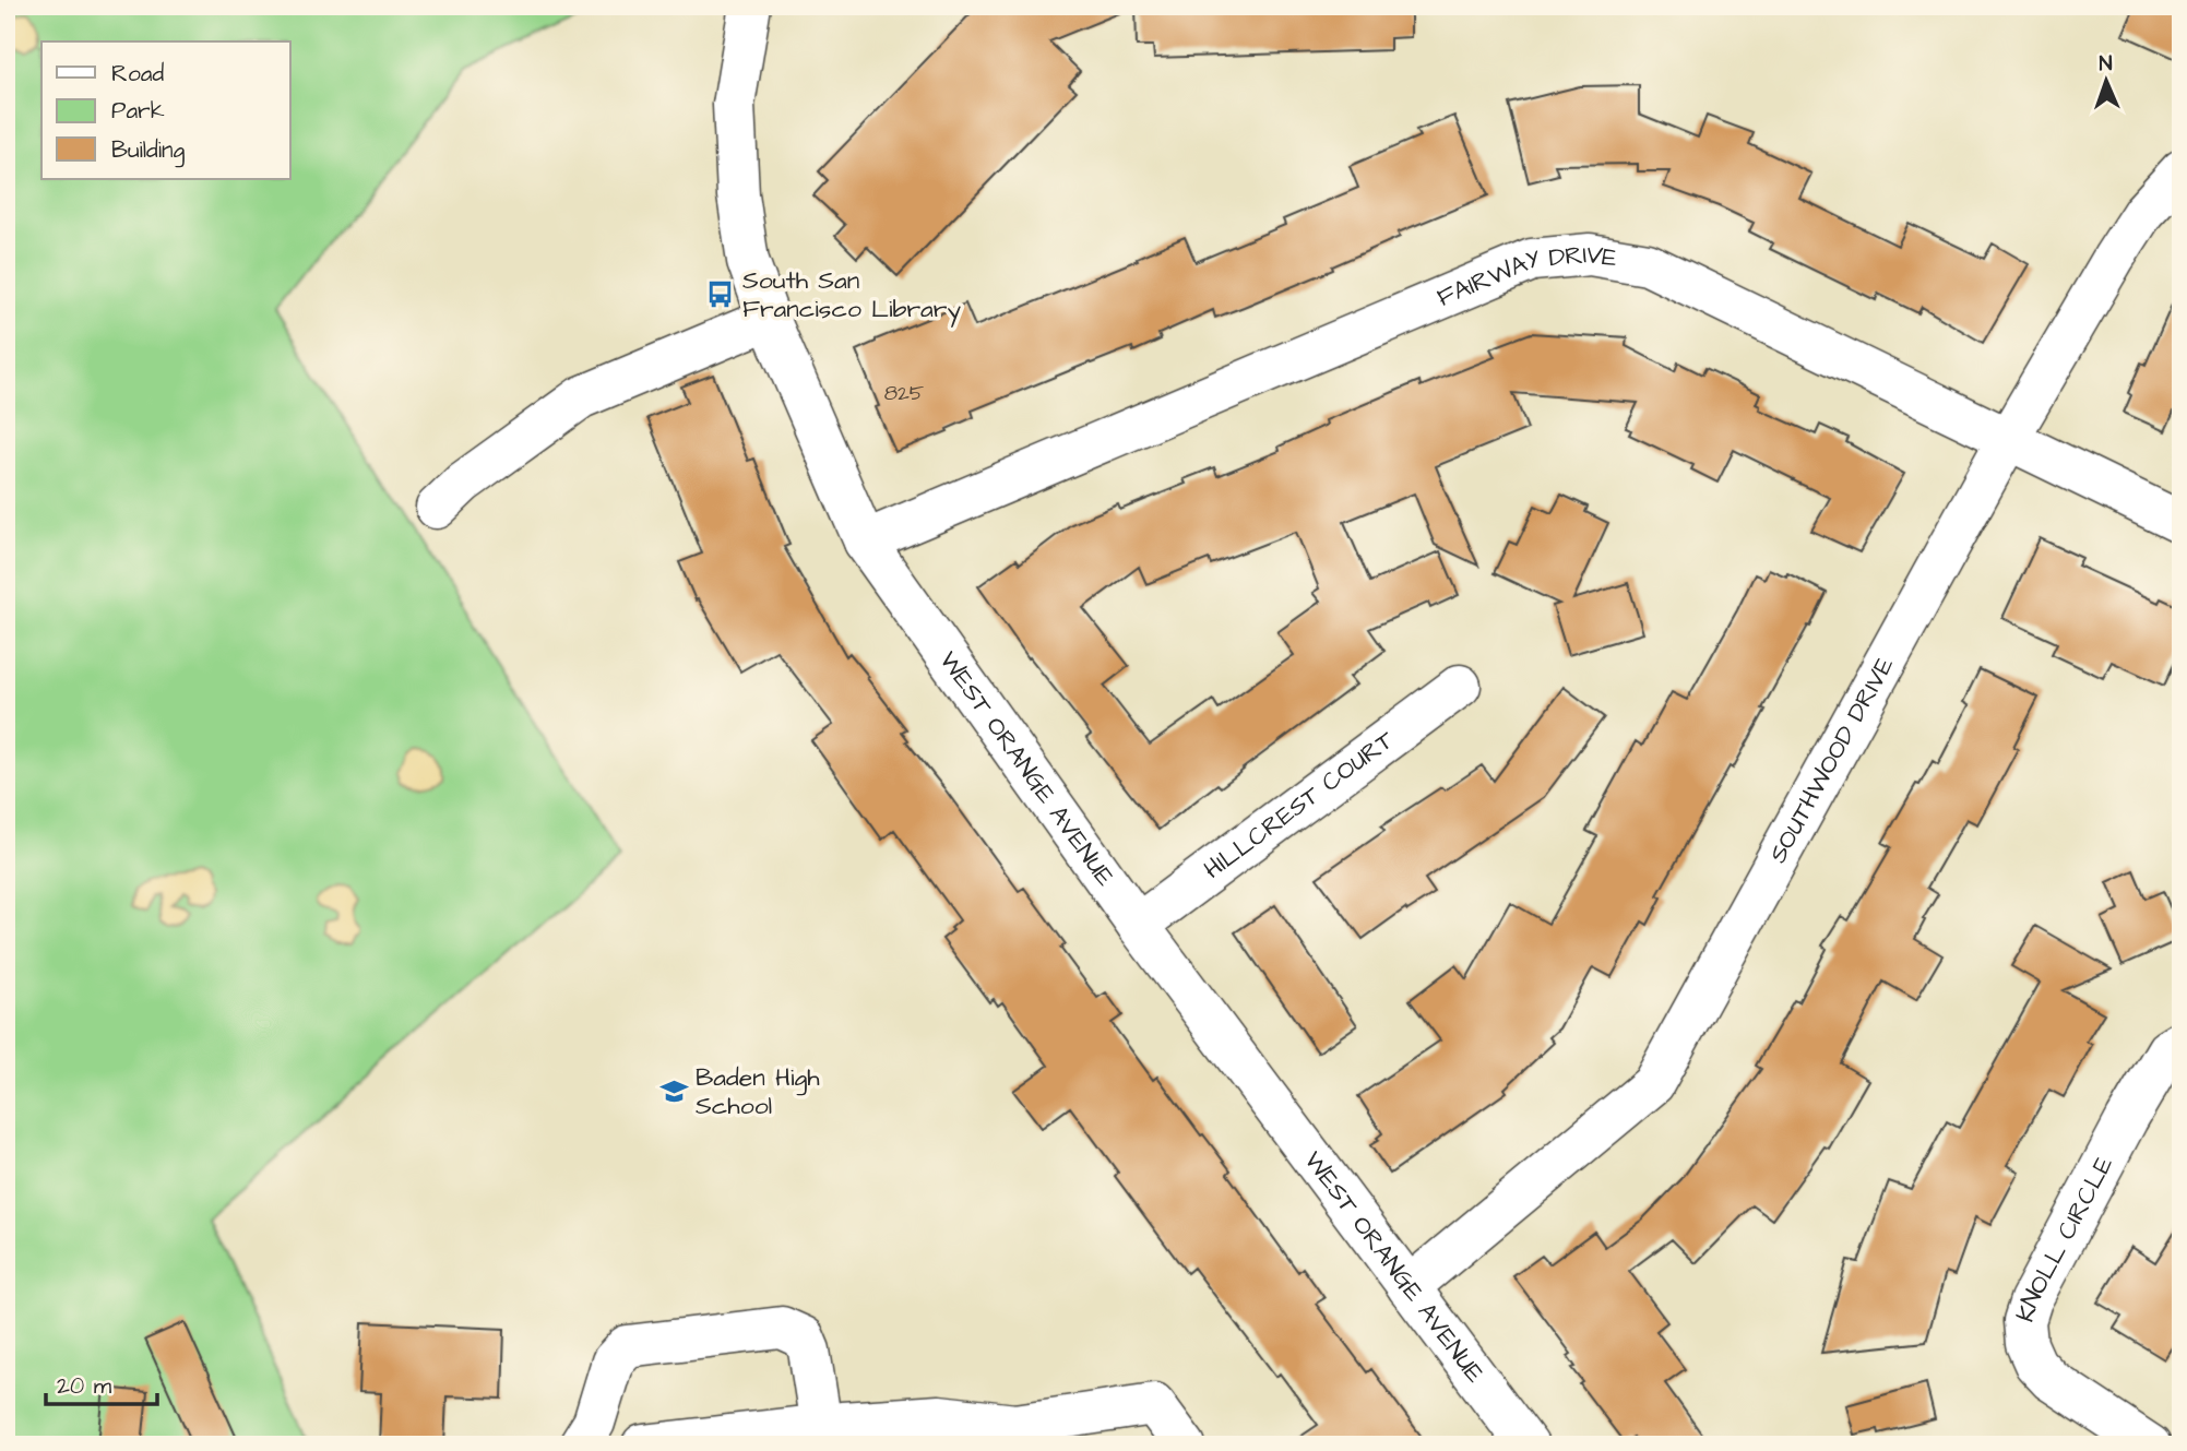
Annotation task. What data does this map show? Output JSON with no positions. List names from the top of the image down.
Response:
{
  "streets": {
    "street": [
      "FAIRWAY DRIVE",
      "SOUTHWOOD DRIVE",
      "WEST ORANGE AVENUE",
      "HILLCREST COURT",
      "KNOLL CIRCLE"
    ]
  },
  "crossings": [
    ["FAIRWAY DRIVE", "SOUTHWOOD DRIVE"],
    ["FAIRWAY DRIVE", "WEST ORANGE AVENUE"],
    ["SOUTHWOOD DRIVE", "WEST ORANGE AVENUE"],
    ["WEST ORANGE AVENUE", "HILLCREST COURT"]
  ],
  "places": {
    "bus stop": ["South San Francisco Library"],
    "school or university": ["Baden High School"]
  },
  "house_numbers": ["825"],
  "legend": ["Road", "Park", "Building"],
  "scale_bar": "20 m",
  "north": "top"
}
